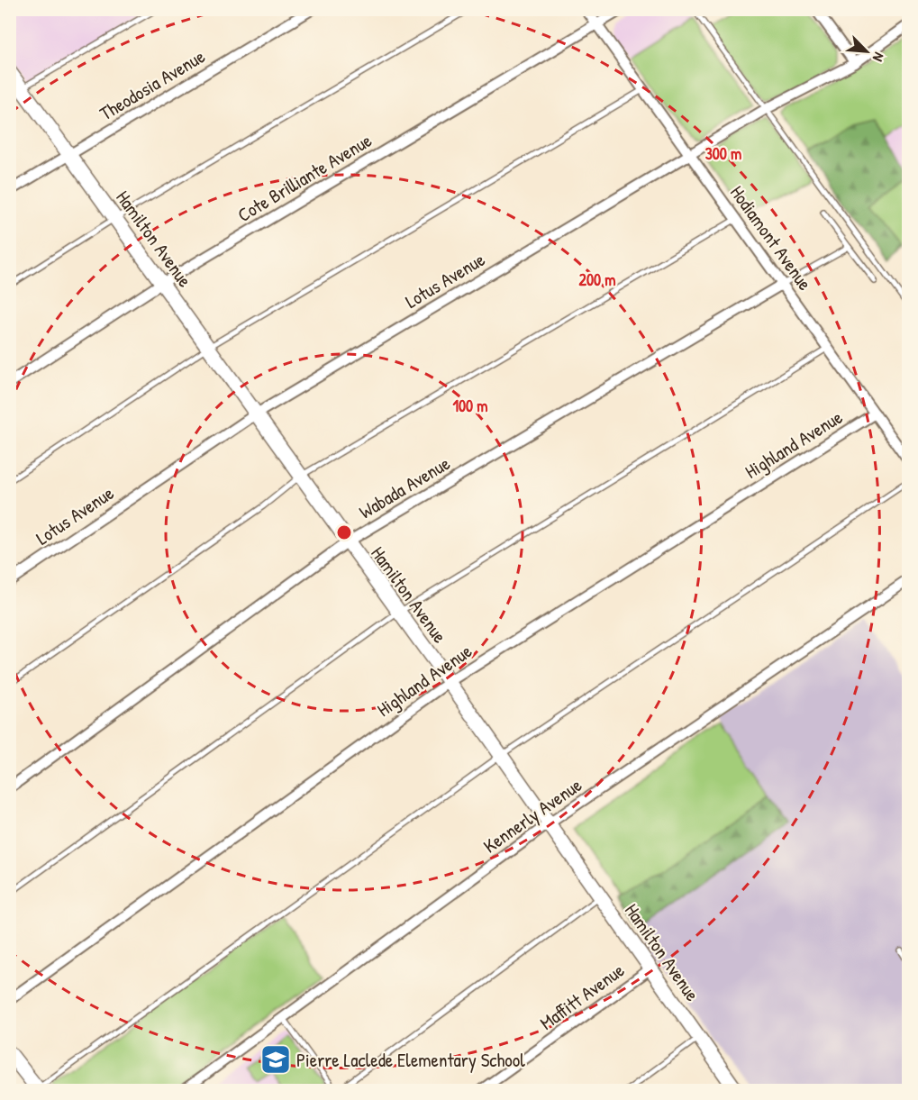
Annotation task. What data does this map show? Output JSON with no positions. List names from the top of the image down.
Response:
{
  "streets": {
    "street": [
      "Theodosia Avenue",
      "Cote Brilliante Avenue",
      "Hodiamont Avenue",
      "Hamilton Avenue",
      "Lotus Avenue",
      "Highland Avenue",
      "Wabada Avenue",
      "Kennerly Avenue",
      "Maffitt Avenue"
    ]
  },
  "crossings": [
    ["Theodosia Avenue", "Hamilton Avenue"],
    ["Cote Brilliante Avenue", "Hodiamont Avenue"],
    ["Cote Brilliante Avenue", "Hamilton Avenue"],
    ["Hodiamont Avenue", "Lotus Avenue"],
    ["Hodiamont Avenue", "Highland Avenue"],
    ["Hodiamont Avenue", "Wabada Avenue"],
    ["Hamilton Avenue", "Lotus Avenue"],
    ["Hamilton Avenue", "Highland Avenue"],
    ["Hamilton Avenue", "Wabada Avenue"],
    ["Hamilton Avenue", "Kennerly Avenue"],
    ["Hamilton Avenue", "Maffitt Avenue"]
  ],
  "places": {
    "school or university": ["Pierre Laclede Elementary School"]
  },
  "north": "bottom right",
  "rings": ["300 m", "200 m", "100 m"]
}
